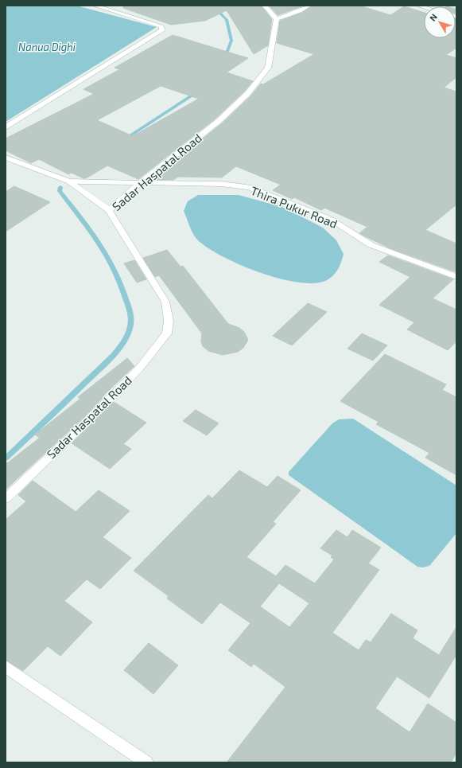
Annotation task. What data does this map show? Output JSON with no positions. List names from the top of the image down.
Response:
{
  "streets": {
    "street": ["Sadar Haspatal Road", "Thira Pukur Road"]
  },
  "crossings": [
    ["Sadar Haspatal Road", "Thira Pukur Road"]
  ],
  "water": ["Nanua Dighi"],
  "north": "top left"
}
